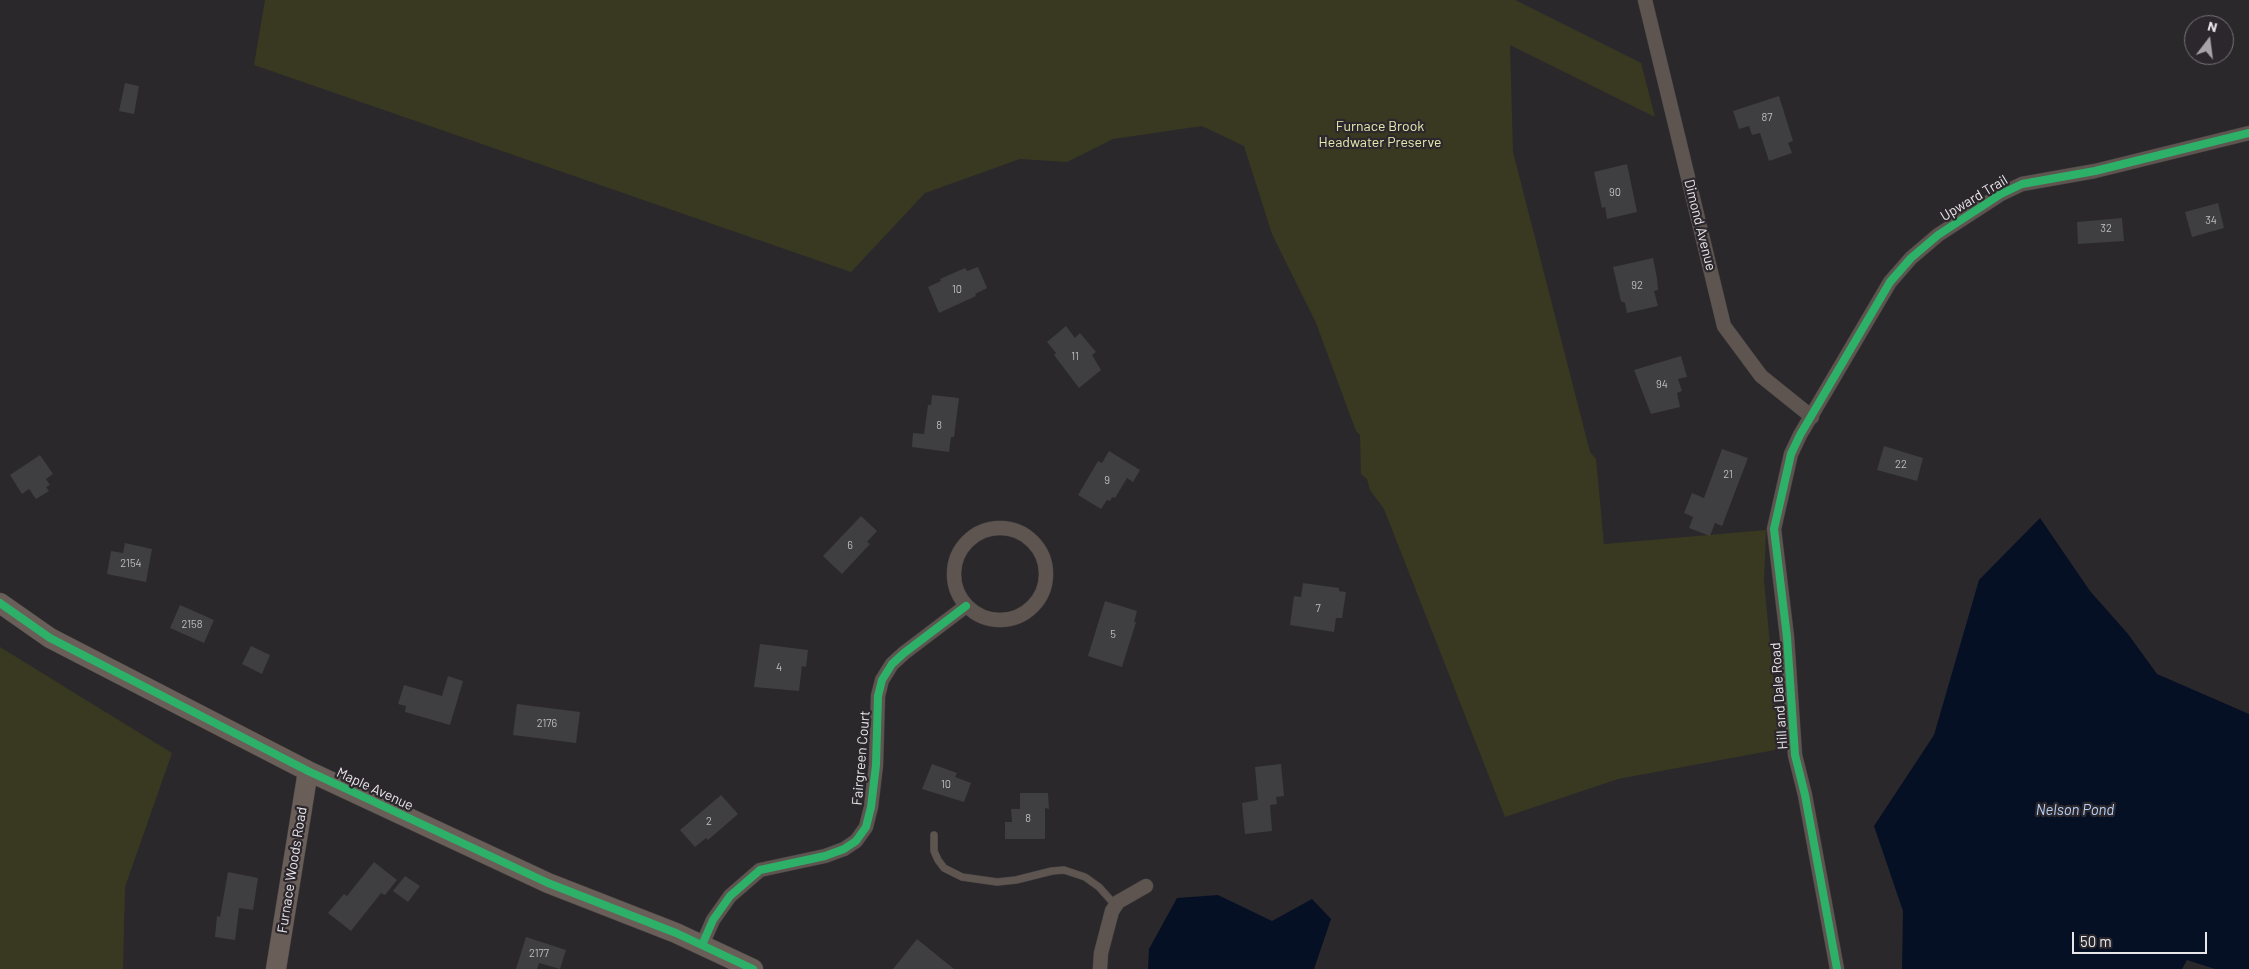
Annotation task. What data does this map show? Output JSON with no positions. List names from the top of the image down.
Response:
{
  "streets": {
    "street": [
      "Upward Trail",
      "Dimond Avenue",
      "Hill and Dale Road",
      "Fairgreen Court",
      "Maple Avenue",
      "Furnace Woods Road"
    ]
  },
  "crossings": [
    ["Upward Trail", "Dimond Avenue"],
    ["Upward Trail", "Hill and Dale Road"],
    ["Dimond Avenue", "Hill and Dale Road"],
    ["Fairgreen Court", "Maple Avenue"],
    ["Maple Avenue", "Furnace Woods Road"]
  ],
  "water": ["Nelson Pond"],
  "parks": ["Furnace Brook Headwater Preserve"],
  "house_numbers": [
    "87",
    "90",
    "34",
    "32",
    "92",
    "10",
    "11",
    "94",
    "8",
    "22",
    "21",
    "9",
    "6",
    "2154",
    "7",
    "2158",
    "5",
    "4",
    "2176",
    "10",
    "8",
    "2",
    "2177"
  ],
  "scale_bar": "50 m",
  "north": "top"
}
